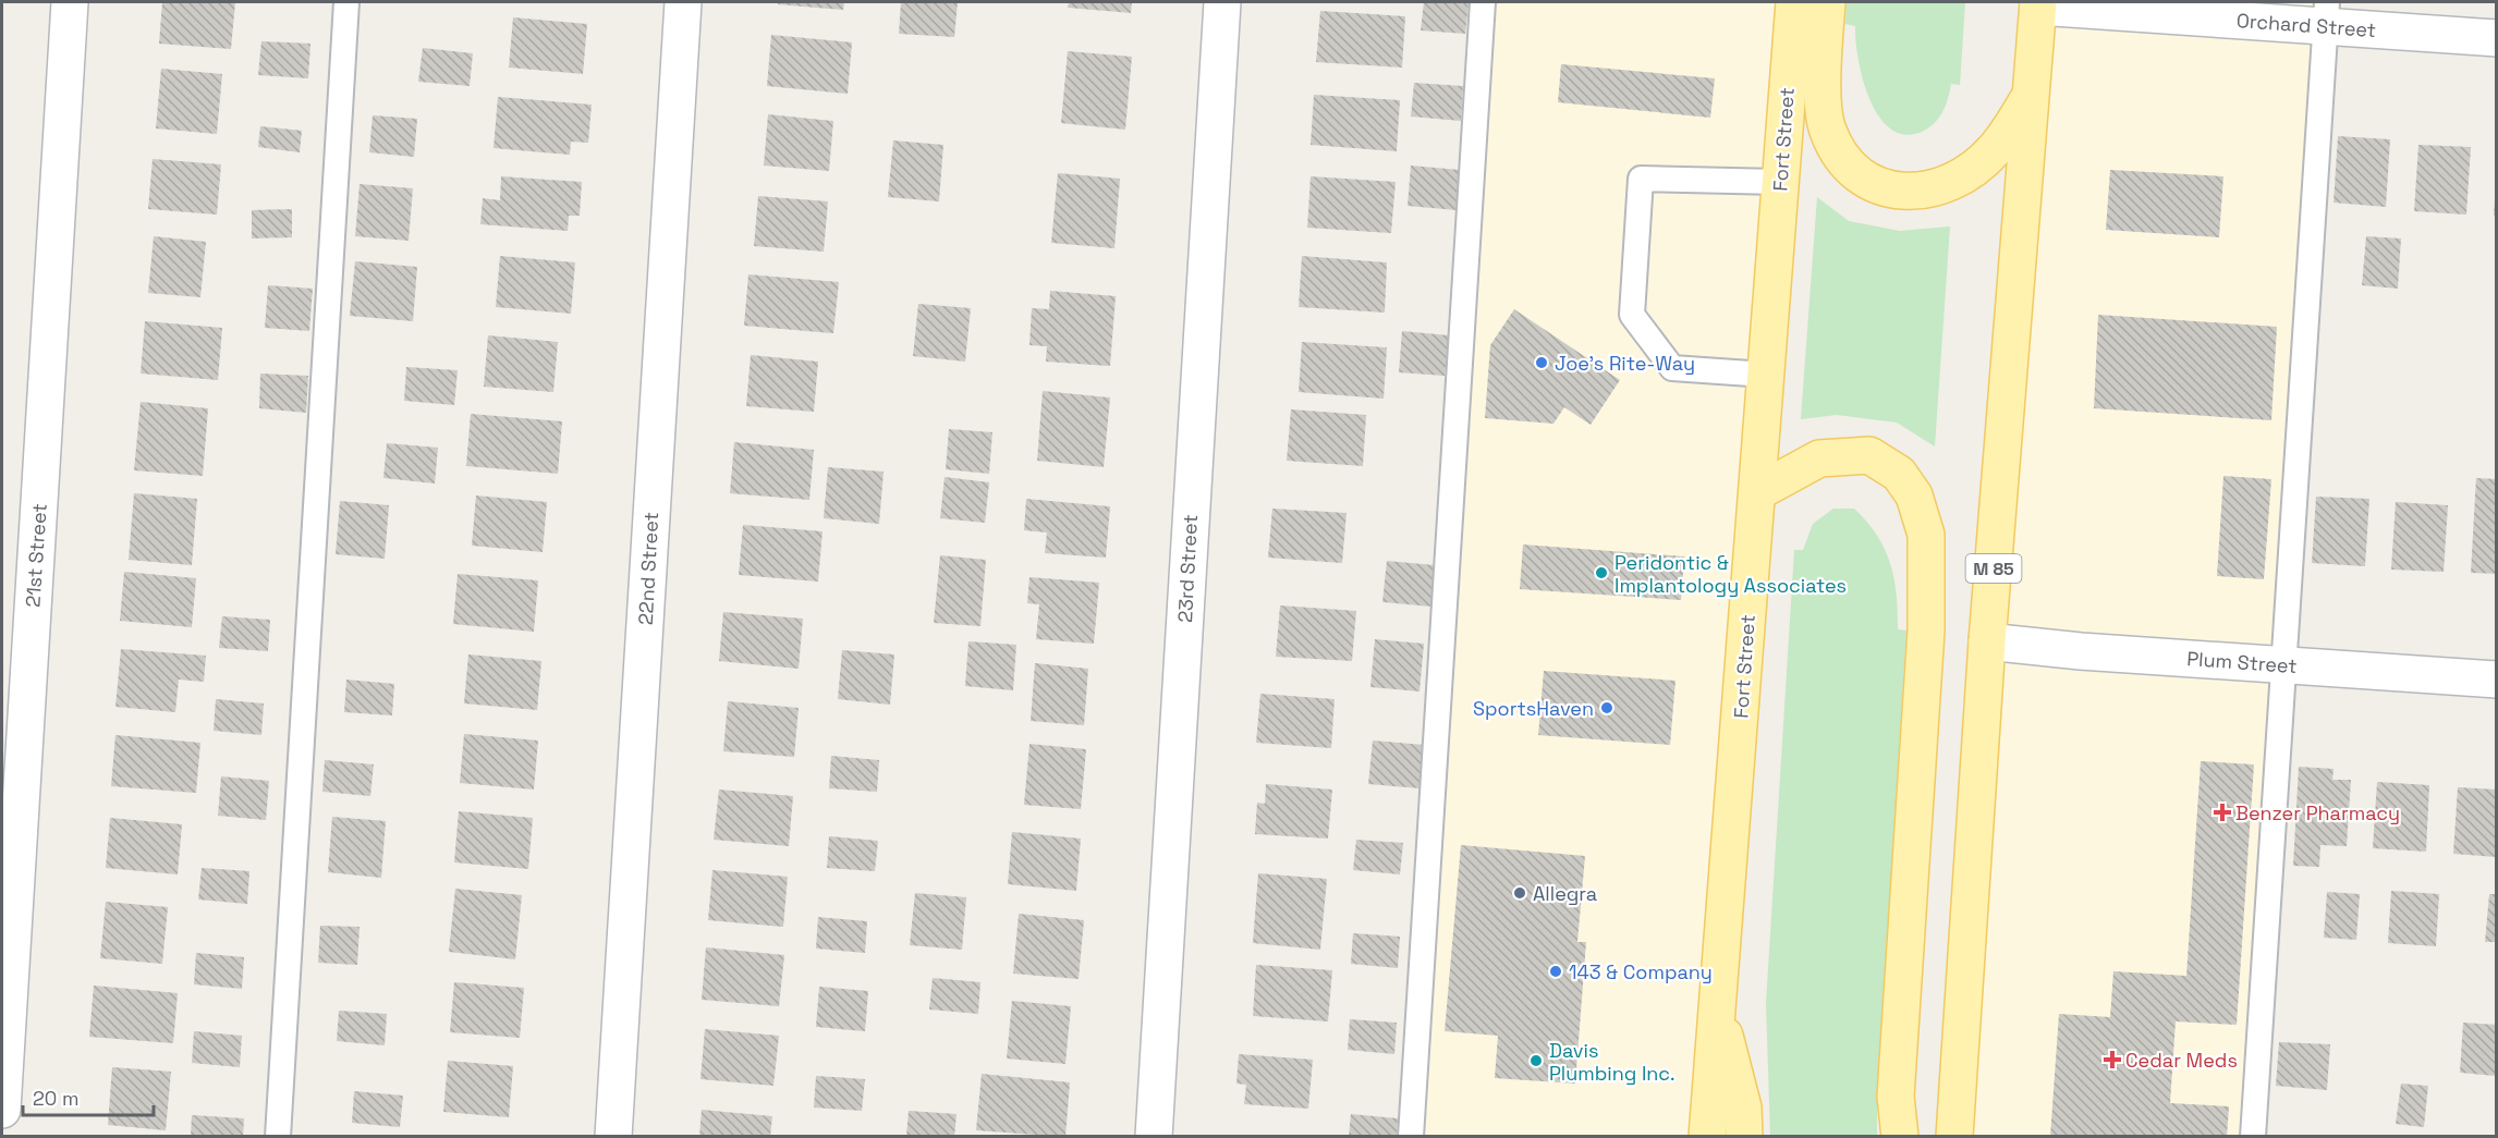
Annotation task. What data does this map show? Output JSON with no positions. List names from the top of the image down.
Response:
{
  "streets": {
    "main road": ["Fort Street", "M 85"],
    "street": [
      "Orchard Street",
      "21st Street",
      "22nd Street",
      "23rd Street",
      "Plum Street"
    ]
  },
  "crossings": [
    ["Orchard Street", "M 85"],
    ["M 85", "Plum Street"]
  ],
  "places": {
    "other": [
      "Joe's Rite-Way",
      "Peridontic & Implantology Associates",
      "SportsHaven",
      "Allegra",
      "143 & Company",
      "Davis Plumbing Inc."
    ],
    "health": ["Benzer Pharmacy", "Cedar Meds"]
  },
  "scale_bar": "20 m"
}
